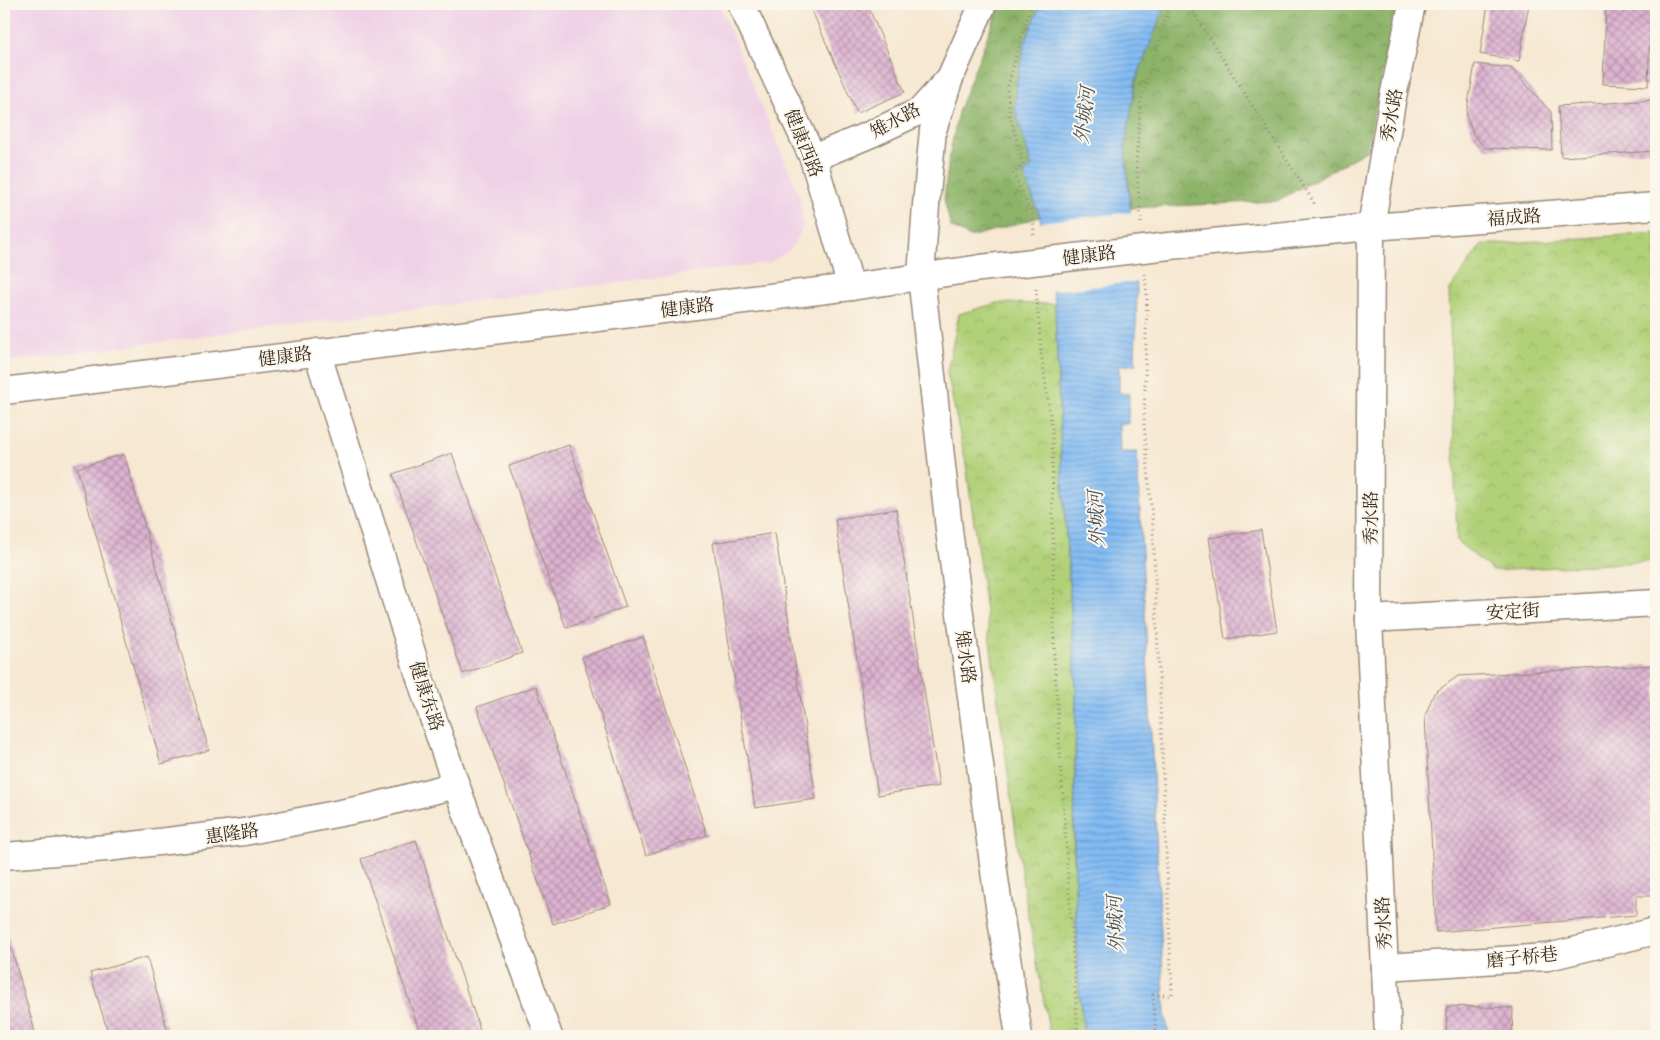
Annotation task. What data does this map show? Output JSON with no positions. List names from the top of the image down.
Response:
{
  "streets": {
    "street": [
      "秀水路",
      "雉水路",
      "健康西路",
      "福成路",
      "健康路",
      "安定街",
      "健康东路",
      "惠隆路",
      "磨子桥巷"
    ]
  },
  "crossings": [
    ["秀水路", "福成路"],
    ["秀水路", "健康路"],
    ["秀水路", "安定街"],
    ["秀水路", "磨子桥巷"],
    ["雉水路", "健康西路"],
    ["雉水路", "健康路"],
    ["健康西路", "健康路"],
    ["福成路", "健康路"],
    ["健康路", "健康东路"],
    ["健康东路", "惠隆路"]
  ],
  "water": ["外城河"]
}
